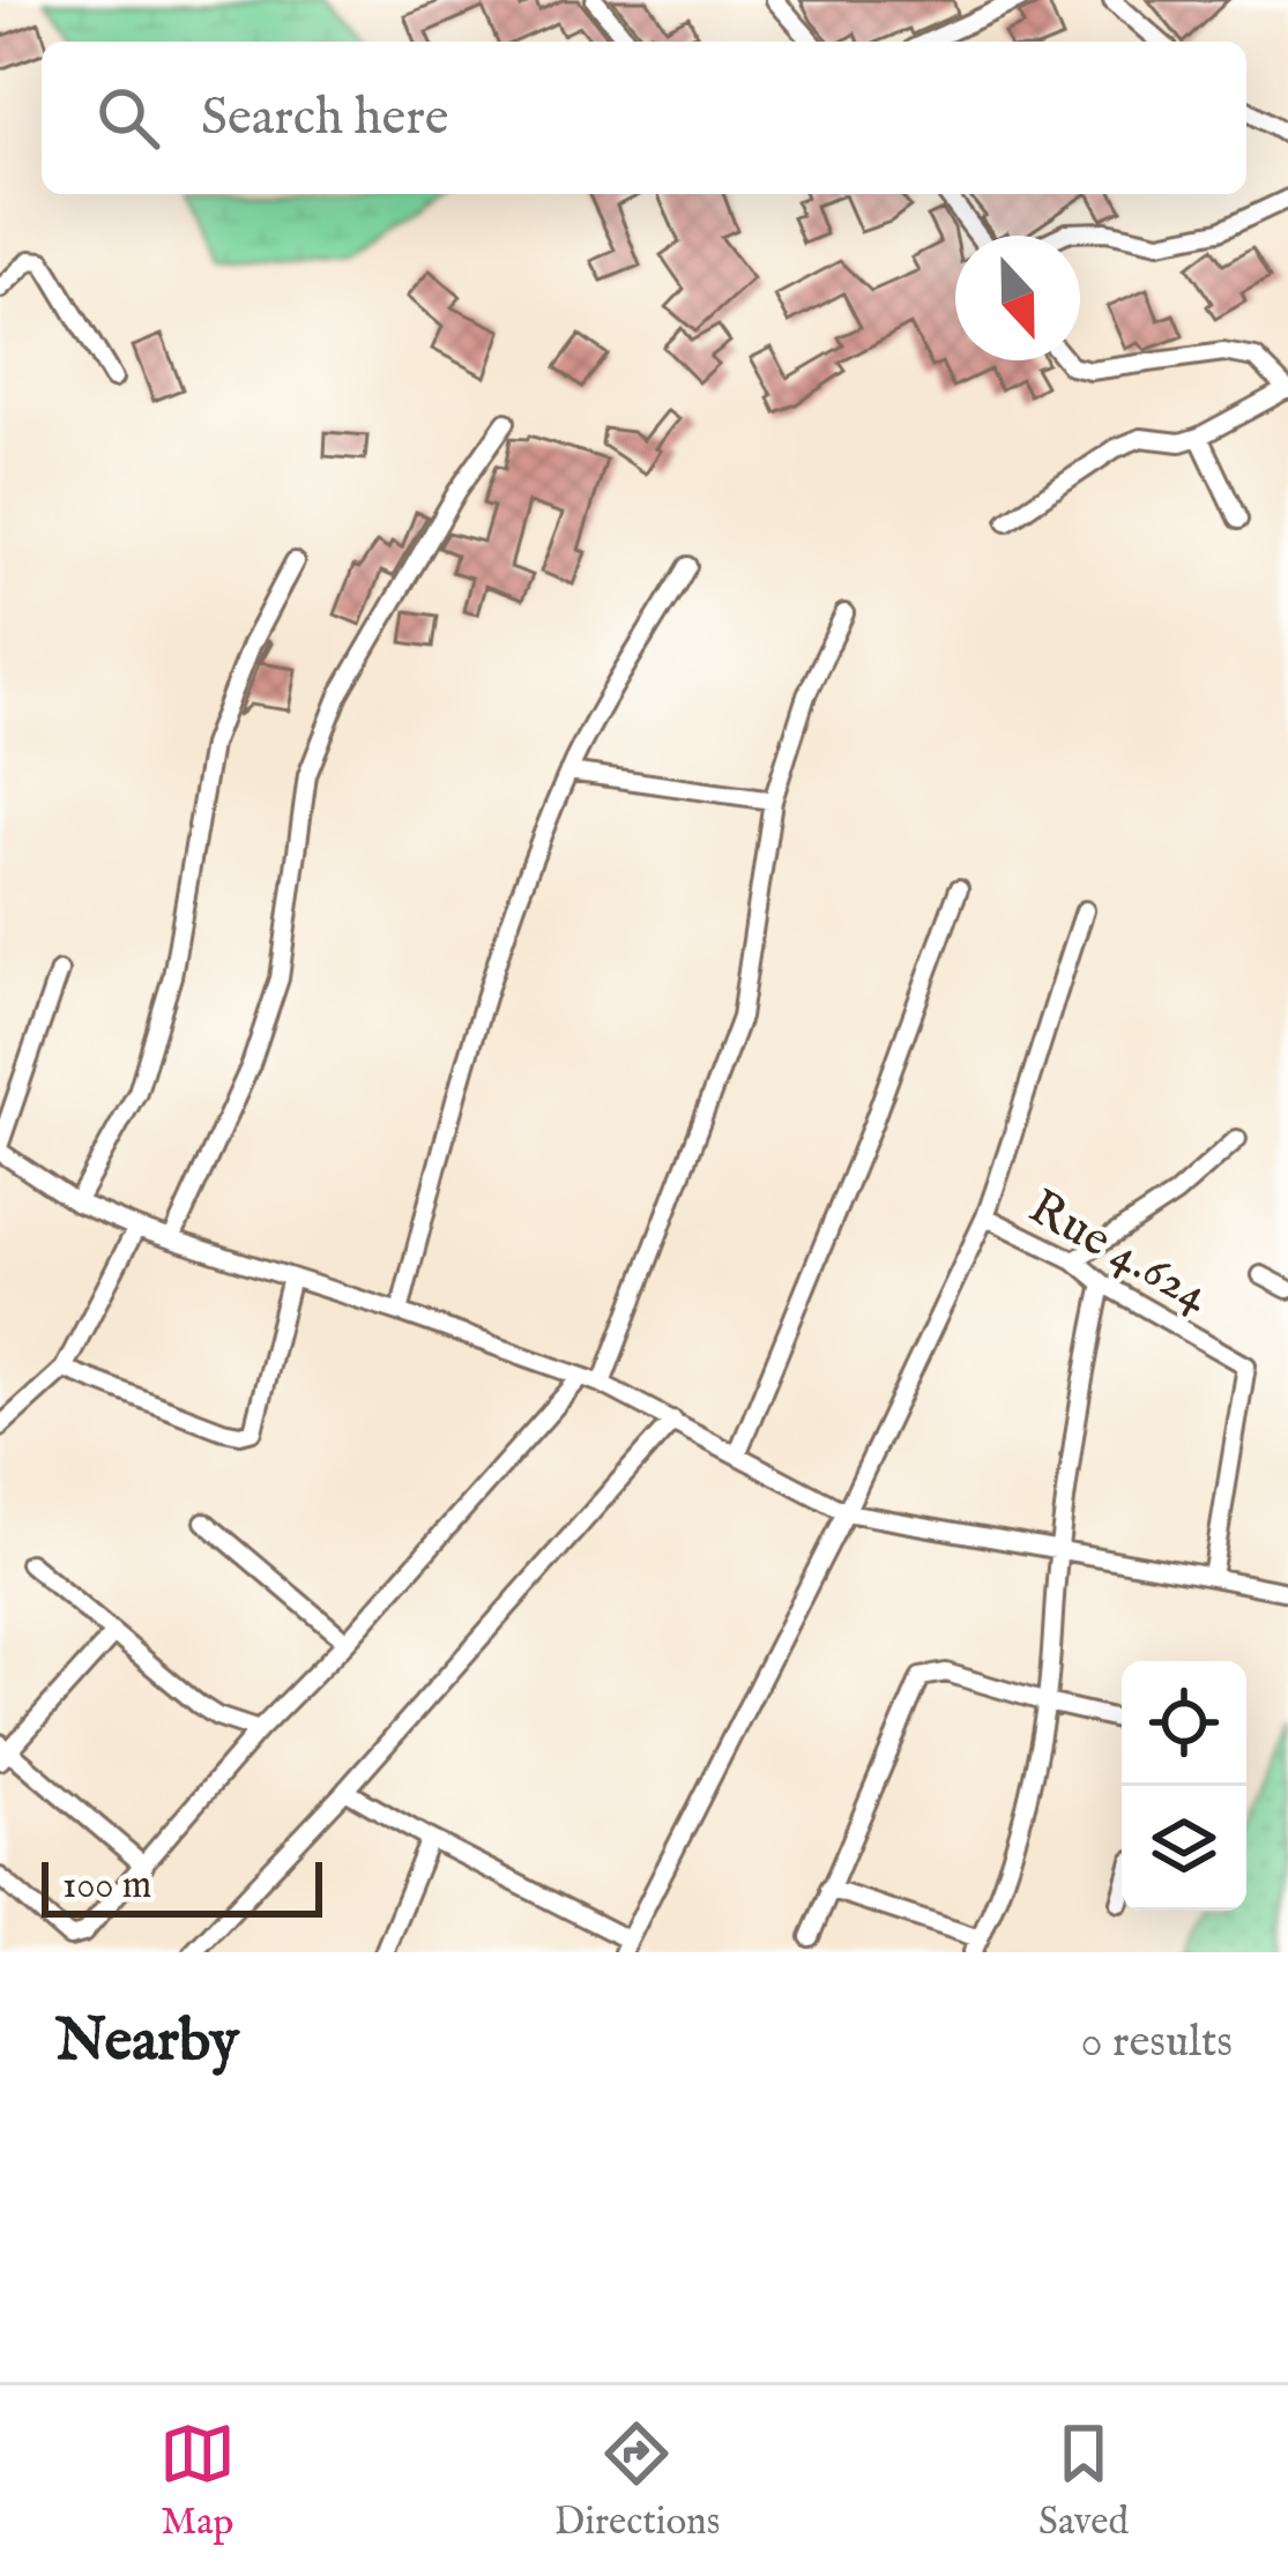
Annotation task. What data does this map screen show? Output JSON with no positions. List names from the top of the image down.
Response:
{
  "streets": {
    "street": ["Rue 4.624"]
  },
  "scale_bar": "100 m",
  "north": "bottom",
  "page": {
    "search": "Search here",
    "scale": "100 m",
    "heading": ["Nearby", "0 results"],
    "nav": ["Map", "Directions", "Saved"]
  }
}
